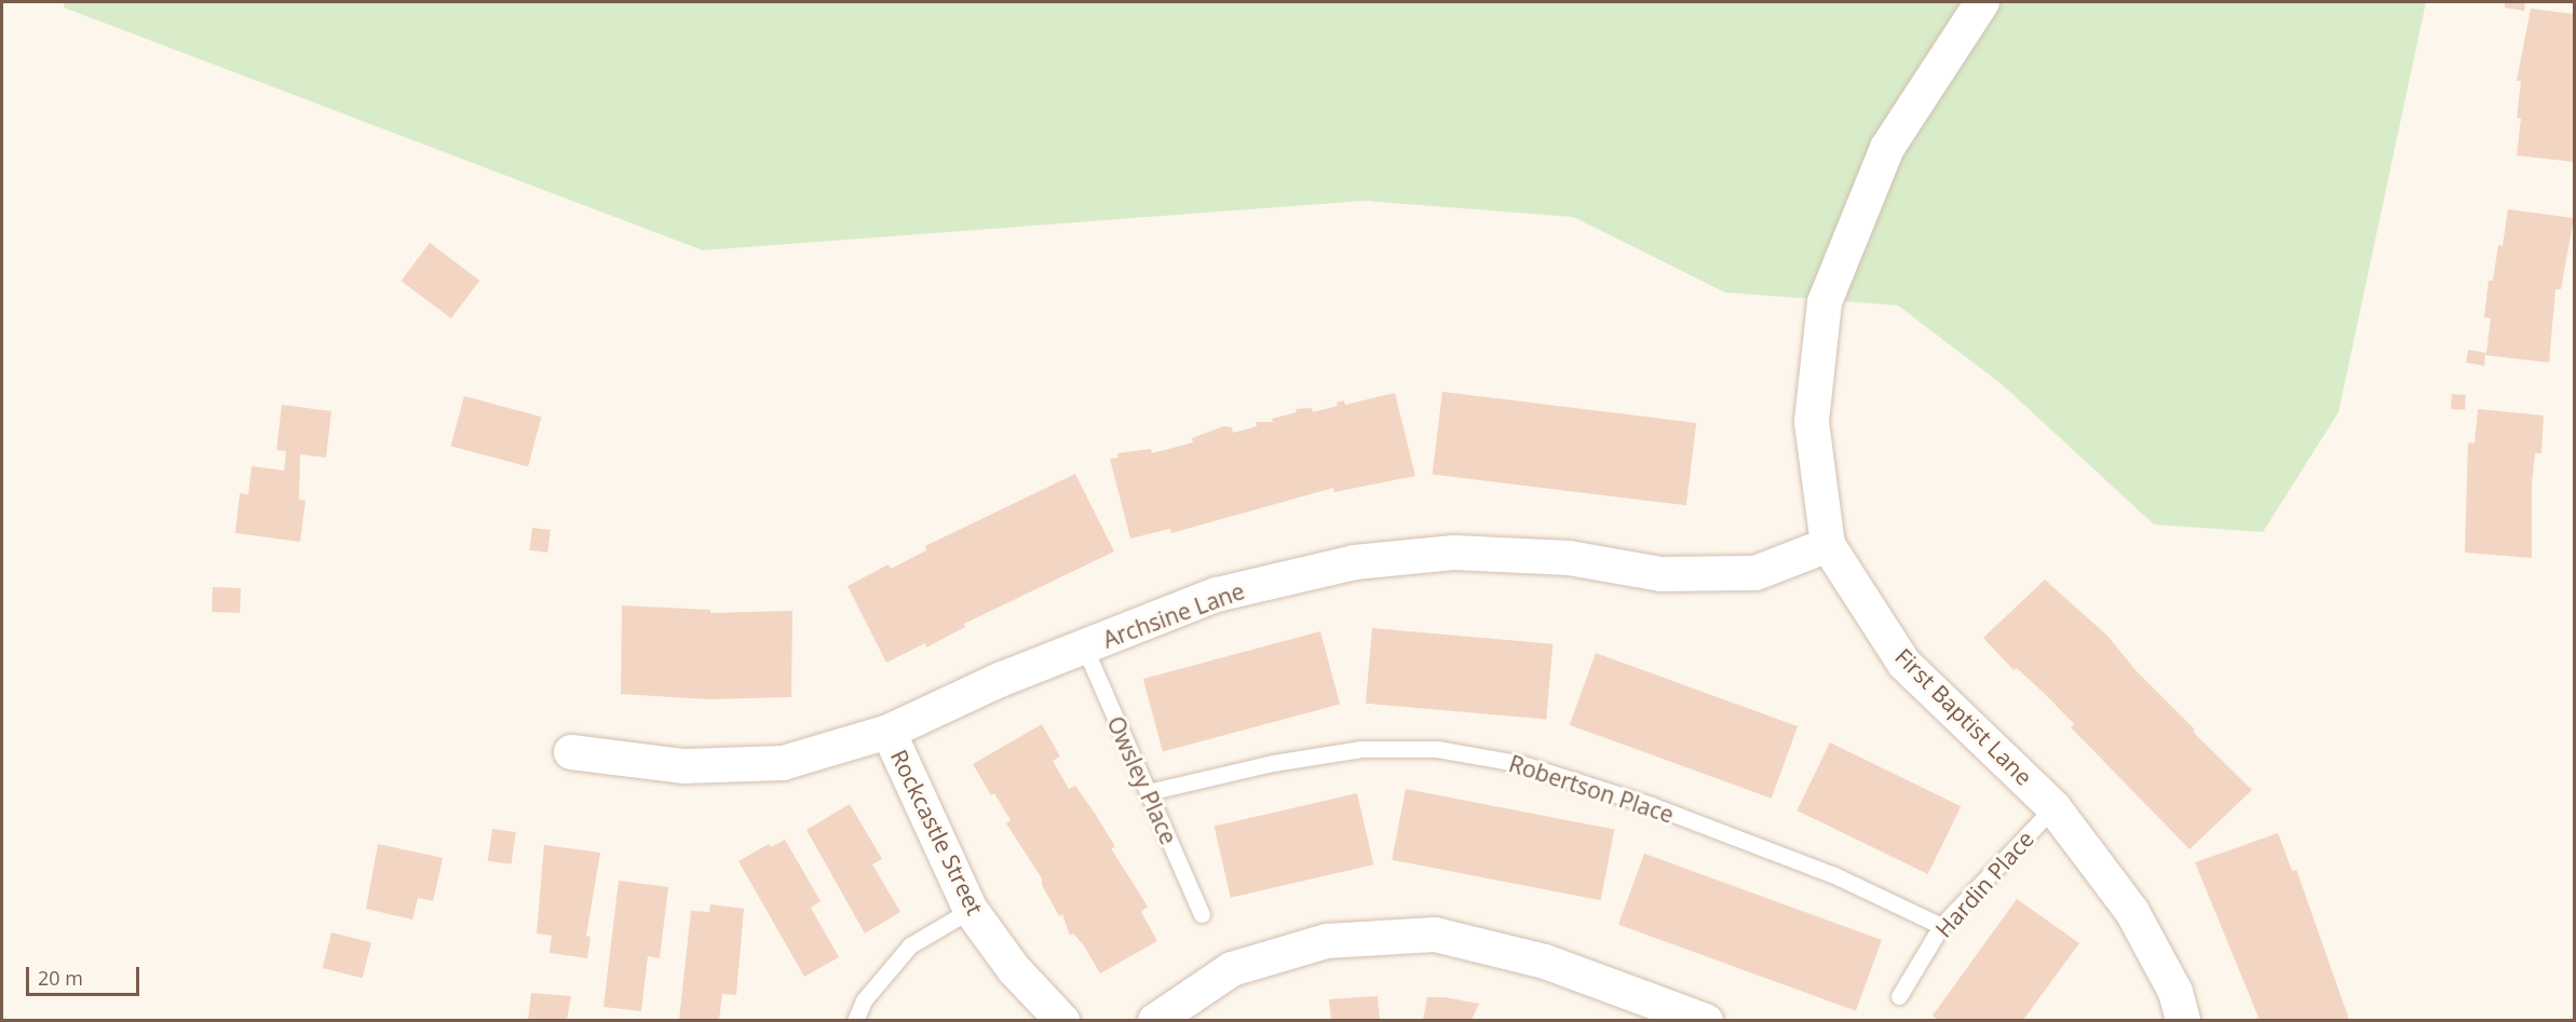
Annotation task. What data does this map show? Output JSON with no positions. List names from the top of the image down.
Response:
{
  "streets": {
    "street": ["Archsine Lane", "First Baptist Lane", "Rockcastle Street"],
    "lane": ["Owsley Place", "Robertson Place", "Hardin Place"]
  },
  "crossings": [
    ["Archsine Lane", "First Baptist Lane"],
    ["Archsine Lane", "Owsley Place"],
    ["Archsine Lane", "Rockcastle Street"],
    ["First Baptist Lane", "Hardin Place"],
    ["Owsley Place", "Robertson Place"],
    ["Robertson Place", "Hardin Place"]
  ],
  "scale_bar": "20 m"
}
